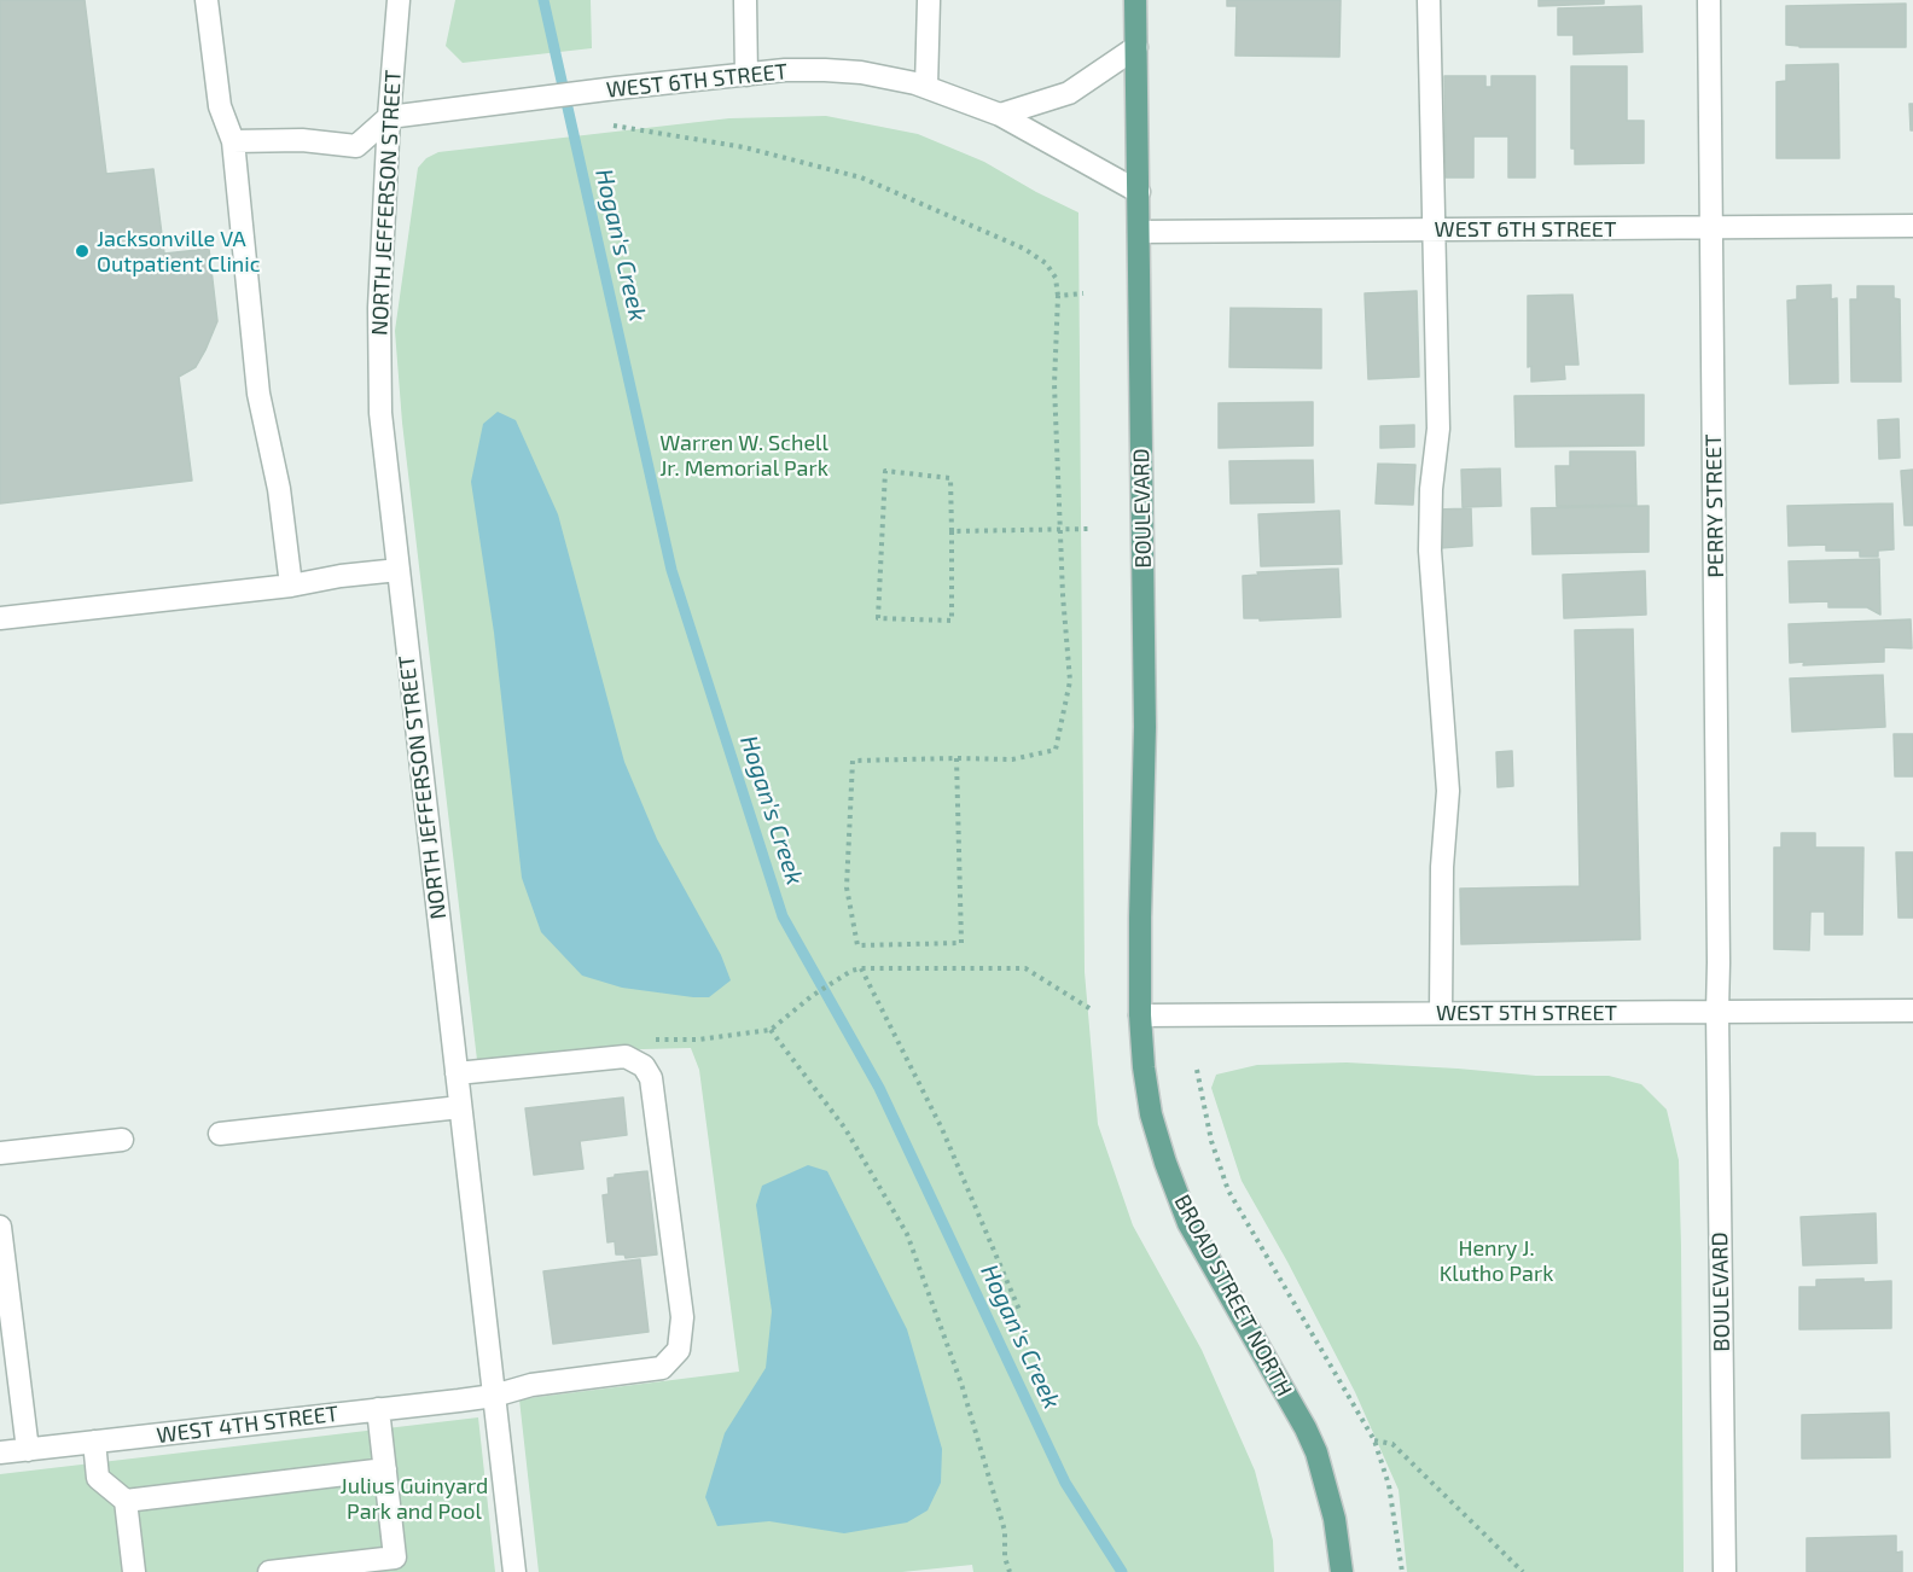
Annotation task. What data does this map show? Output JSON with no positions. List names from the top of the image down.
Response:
{
  "streets": {
    "main road": ["BOULEVARD", "BROAD STREET NORTH"],
    "street": [
      "WEST 6TH STREET",
      "NORTH JEFFERSON STREET",
      "PERRY STREET",
      "WEST 5TH STREET",
      "WEST 4TH STREET"
    ]
  },
  "crossings": [
    ["WEST 6TH STREET", "NORTH JEFFERSON STREET"],
    ["WEST 6TH STREET", "PERRY STREET"],
    ["WEST 6TH STREET", "BOULEVARD"],
    ["NORTH JEFFERSON STREET", "WEST 4TH STREET"],
    ["PERRY STREET", "BOULEVARD"],
    ["PERRY STREET", "WEST 5TH STREET"],
    ["BOULEVARD", "WEST 5TH STREET"],
    ["BOULEVARD", "BROAD STREET NORTH"],
    ["WEST 5TH STREET", "BROAD STREET NORTH"]
  ],
  "water": ["Hogan's Creek"],
  "parks": ["Warren W. Schell Jr. Memorial Park", "Henry J. Klutho Park", "Julius Guinyard Park and Pool"],
  "places": ["Jacksonville VA Outpatient Clinic"]
}
